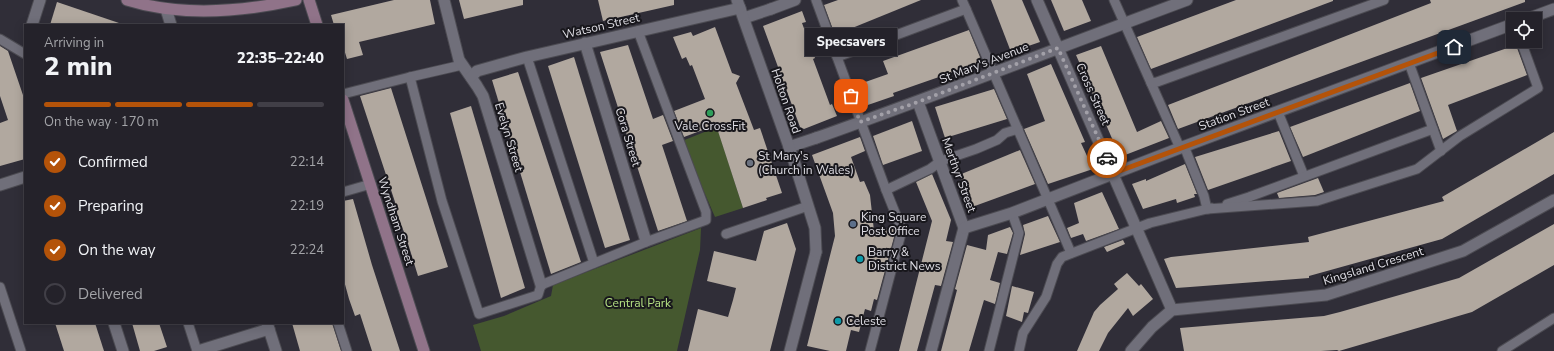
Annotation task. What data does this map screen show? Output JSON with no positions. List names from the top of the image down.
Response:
{
  "streets": {
    "main road": ["Wyndham Street"],
    "street": [
      "Watson Street",
      "St Mary's Avenue",
      "Cross Street",
      "Holton Road",
      "Station Street",
      "Evelyn Street",
      "Cora Street",
      "Merthyr Street",
      "Kingsland Crescent"
    ]
  },
  "crossings": [
    ["Watson Street", "Holton Road"],
    ["Watson Street", "Evelyn Street"],
    ["Watson Street", "Cora Street"],
    ["St Mary's Avenue", "Cross Street"],
    ["St Mary's Avenue", "Holton Road"],
    ["St Mary's Avenue", "Merthyr Street"],
    ["Cross Street", "Station Street"],
    ["Cross Street", "Kingsland Crescent"],
    ["Station Street", "Merthyr Street"]
  ],
  "parks": ["Central Park"],
  "places": [
    "Specsavers",
    "Vale CrossFit",
    "St Mary's (Church in Wales)",
    "King Square Post Office",
    "Barry & District News",
    "Celeste"
  ],
  "page": {
    "heading": ["2 min", "Arriving in", "22:35–22:40"],
    "bubble": "Specsavers",
    "bar": "On the way · 170 m",
    "list": [
      ["Confirmed", "22:14"],
      ["Preparing", "22:19"],
      ["On the way", "22:24"],
      "Delivered"
    ]
  }
}
